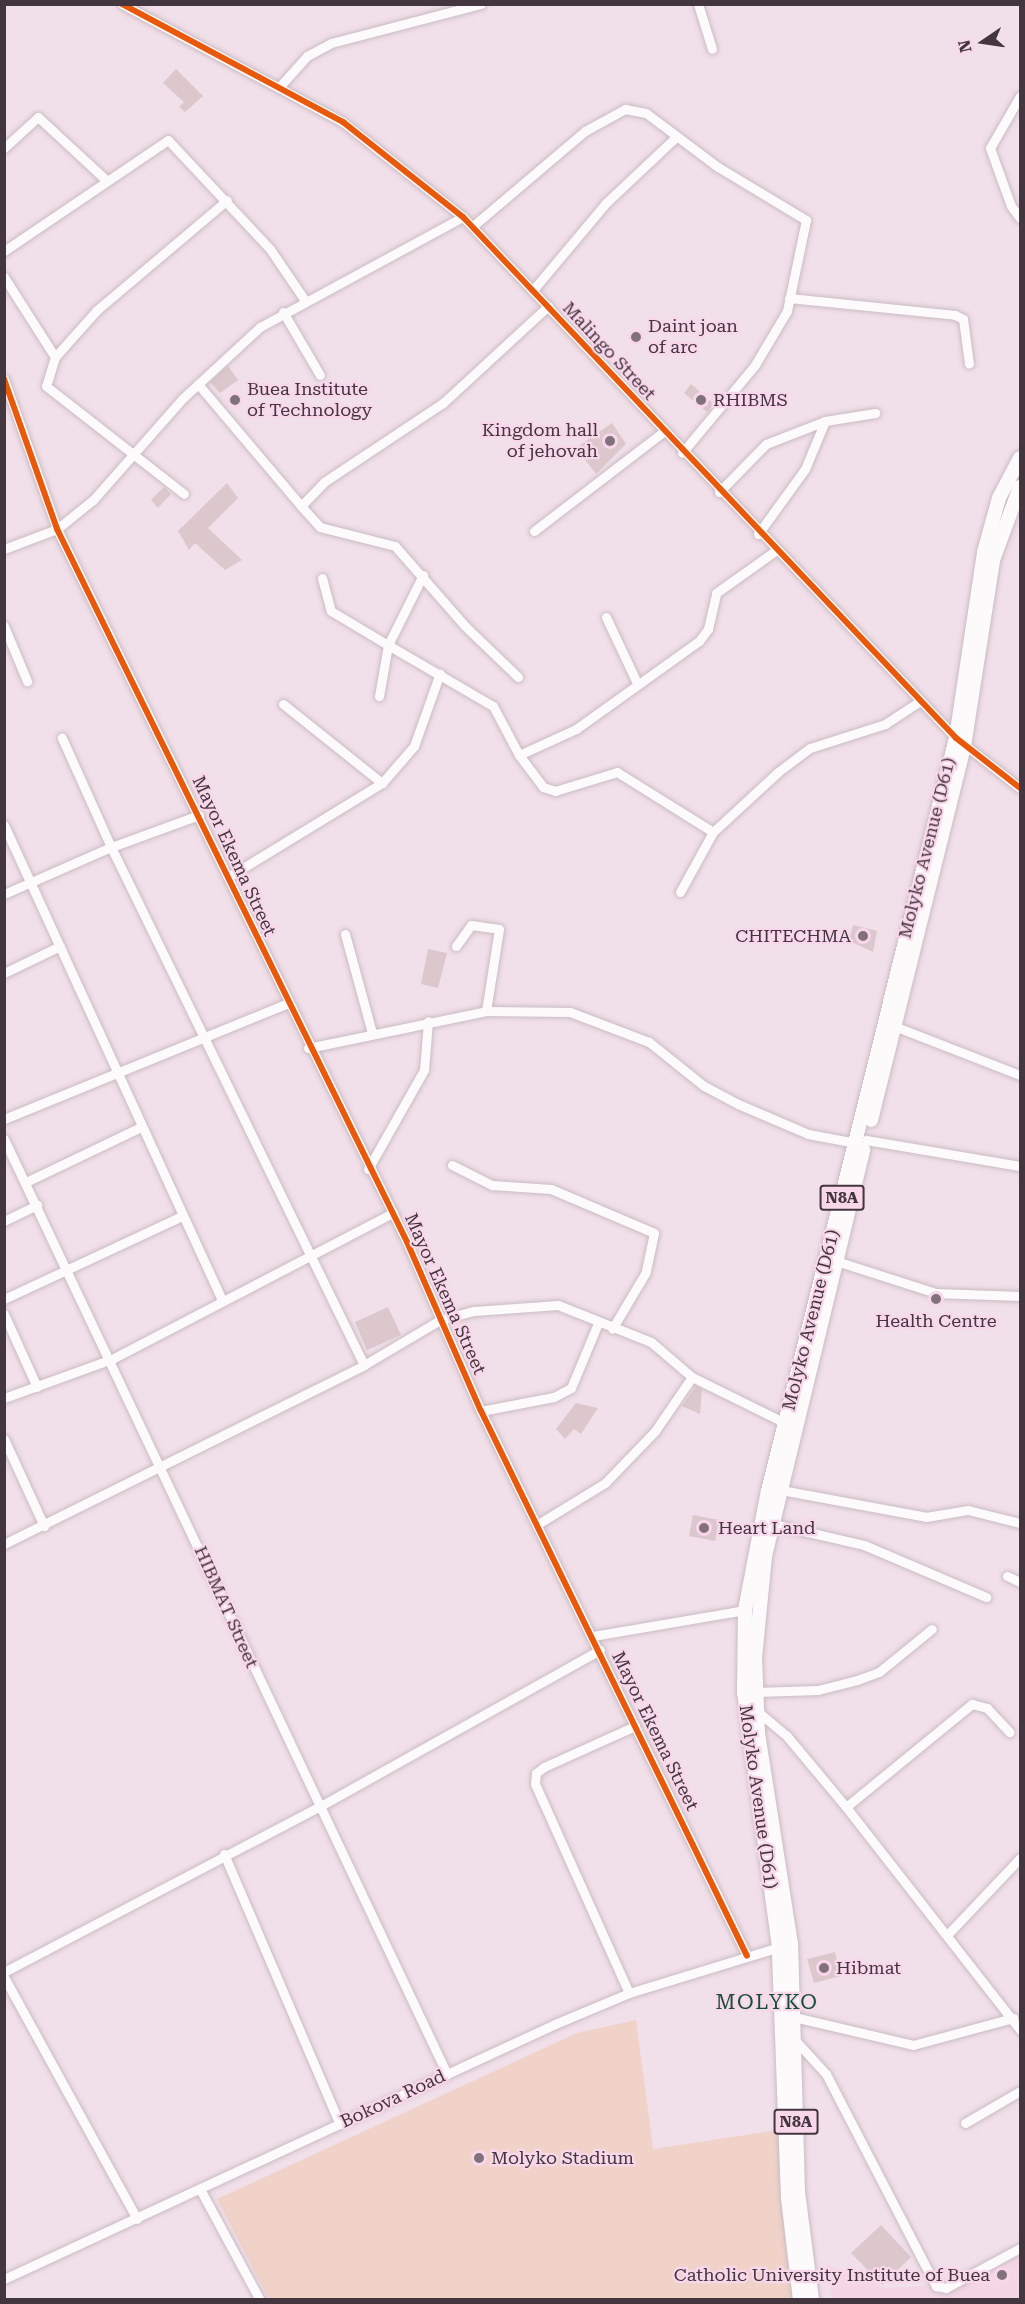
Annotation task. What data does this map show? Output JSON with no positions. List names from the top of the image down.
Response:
{
  "streets": {
    "highway": ["Molyko Avenue (D61)", "N8A"],
    "street": [
      "Malingo Street",
      "Mayor Ekema Street",
      "HIBMAT Street",
      "Bokova Road"
    ]
  },
  "crossings": [
    ["Malingo Street", "Molyko Avenue (D61)"],
    ["Molyko Avenue (D61)", "N8A"],
    ["Molyko Avenue (D61)", "Bokova Road"],
    ["Mayor Ekema Street", "Bokova Road"],
    ["N8A", "Bokova Road"],
    ["HIBMAT Street", "Bokova Road"]
  ],
  "districts": ["MOLYKO"],
  "places": [
    "Daint joan of arc",
    "Buea Institute of Technology",
    "RHIBMS",
    "Kingdom hall of jehovah",
    "CHITECHMA",
    "Health Centre",
    "Heart Land",
    "Hibmat",
    "Molyko Stadium",
    "Catholic University Institute of Buea"
  ],
  "north": "left"
}
